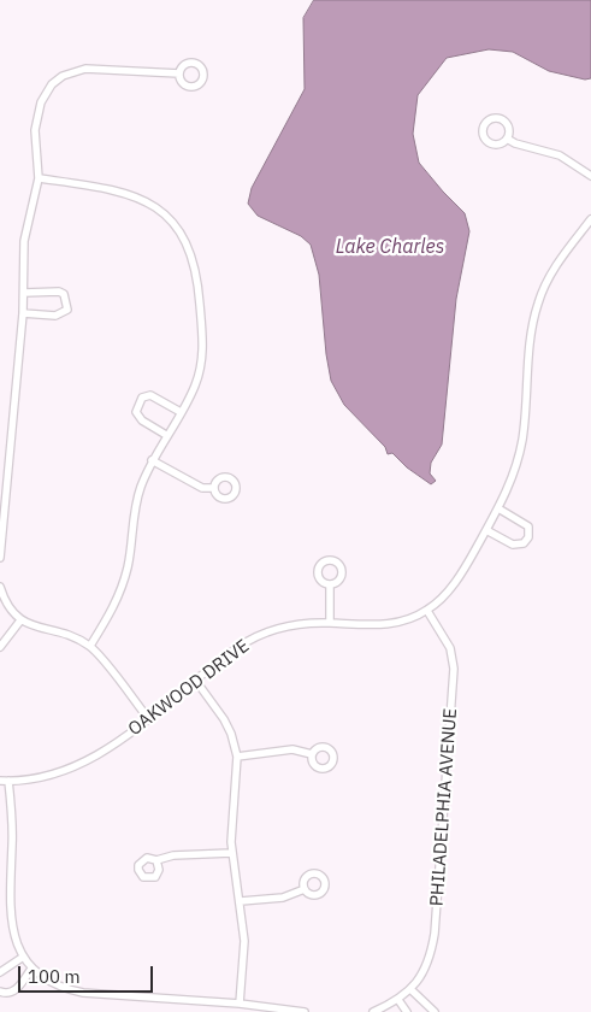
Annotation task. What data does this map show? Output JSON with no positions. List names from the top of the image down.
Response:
{
  "streets": {
    "street": ["OAKWOOD DRIVE", "PHILADELPHIA AVENUE"]
  },
  "crossings": [
    ["OAKWOOD DRIVE", "PHILADELPHIA AVENUE"]
  ],
  "water": ["Lake Charles"],
  "scale_bar": "100 m"
}
